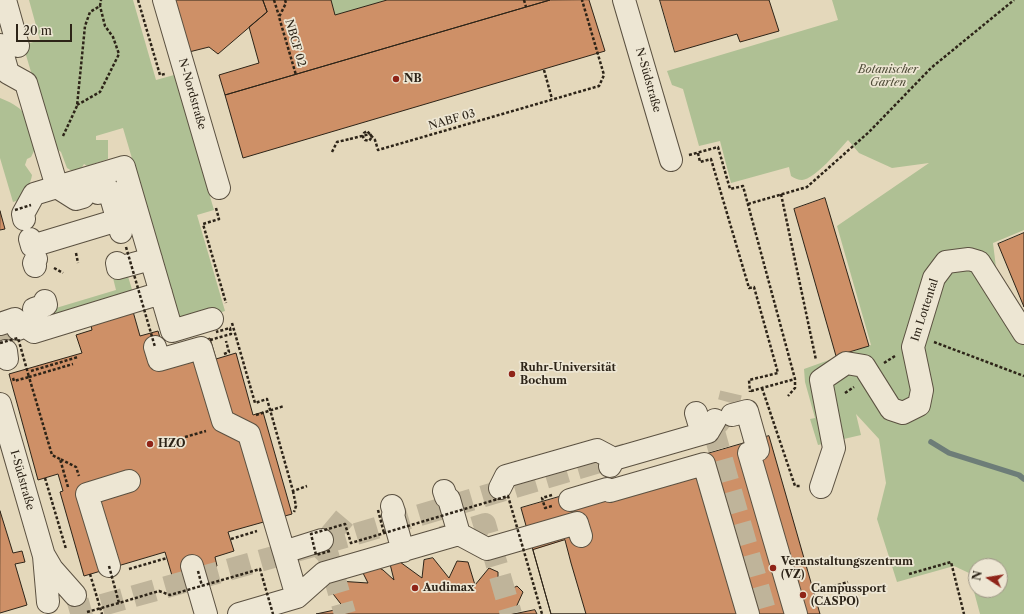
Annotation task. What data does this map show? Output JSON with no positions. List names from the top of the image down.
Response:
{
  "streets": {
    "street": [
      "N-Südstraße",
      "N-Nordstraße",
      "Im Lottental",
      "I-Südstraße"
    ],
    "path": ["NBCF 02", "NABF 03"]
  },
  "parks": ["Botanischer Garten"],
  "places": [
    "NB",
    "Ruhr-Universität Bochum",
    "HZO",
    "Veranstaltungszentrum (VZ)",
    "Audimax",
    "Campussport (CASPO)"
  ],
  "scale_bar": "20 m",
  "north": "left"
}
